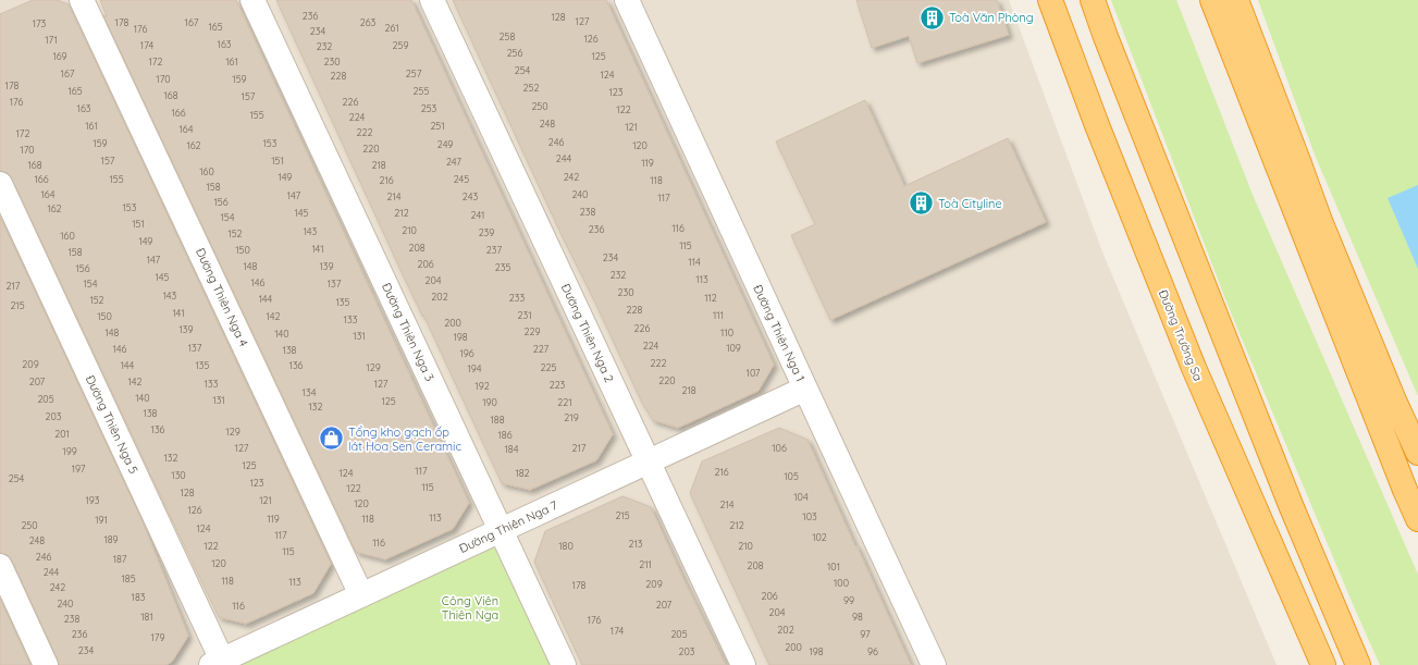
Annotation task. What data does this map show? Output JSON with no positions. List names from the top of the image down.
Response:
{
  "streets": {
    "highway": ["Đường Trường Sa"],
    "street": [
      "Đường Thiên Nga 4",
      "Đường Thiên Nga 3",
      "Đường Thiên Nga 2",
      "Đường Thiên Nga 1",
      "Đường Thiên Nga 5",
      "Đường Thiên Nga 7"
    ]
  },
  "crossings": [
    ["Đường Thiên Nga 4", "Đường Thiên Nga 7"],
    ["Đường Thiên Nga 3", "Đường Thiên Nga 7"],
    ["Đường Thiên Nga 2", "Đường Thiên Nga 7"],
    ["Đường Thiên Nga 1", "Đường Thiên Nga 7"],
    ["Đường Thiên Nga 5", "Đường Thiên Nga 7"]
  ],
  "parks": ["Công Viên Thiên Nga"],
  "places": {
    "building": ["Toà Văn Phòng", "Toà Cityline"],
    "shop": ["Tổng kho gạch ốp lát Hoa Sen Ceramic"]
  },
  "house_numbers": [
    "236",
    "128",
    "127",
    "178",
    "167",
    "263",
    "173",
    "165",
    "261",
    "176",
    "234",
    "258",
    "126",
    "171",
    "163",
    "174",
    "259",
    "232",
    "256",
    "169",
    "125",
    "172",
    "161",
    "230",
    "254",
    "167",
    "257",
    "124",
    "228",
    "170",
    "159",
    "178",
    "252",
    "165",
    "255",
    "123",
    "168",
    "157",
    "176",
    "226",
    "250",
    "163",
    "253",
    "122",
    "166",
    "155",
    "224",
    "248",
    "161",
    "251",
    "121",
    "164",
    "222",
    "172",
    "246",
    "159",
    "153",
    "249",
    "162",
    "120",
    "220",
    "170",
    "244",
    "157",
    "151",
    "247",
    "119",
    "168",
    "218",
    "160",
    "149",
    "242",
    "166",
    "155",
    "245",
    "216",
    "118",
    "158",
    "164",
    "240",
    "147",
    "214",
    "243",
    "117",
    "156",
    "153",
    "162",
    "238",
    "145",
    "212",
    "241",
    "154",
    "151",
    "116",
    "236",
    "210",
    "143",
    "239",
    "152",
    "160",
    "149",
    "115",
    "208",
    "141",
    "150",
    "237",
    "158",
    "234",
    "147",
    "114",
    "206",
    "148",
    "139",
    "235",
    "156",
    "232",
    "145",
    "113",
    "204",
    "146",
    "154",
    "137",
    "217",
    "230",
    "143",
    "202",
    "233",
    "112",
    "144",
    "152",
    "135",
    "215",
    "228",
    "141",
    "231",
    "111",
    "150",
    "142",
    "133",
    "200",
    "226",
    "139",
    "229",
    "148",
    "110",
    "140",
    "131",
    "198",
    "224",
    "137",
    "109",
    "146",
    "227",
    "138",
    "196",
    "222",
    "209",
    "144",
    "135",
    "136",
    "129",
    "225",
    "194",
    "107",
    "220",
    "207",
    "142",
    "133",
    "127",
    "223",
    "192",
    "218",
    "134",
    "140",
    "205",
    "131",
    "125",
    "190",
    "221",
    "132",
    "138",
    "203",
    "219",
    "188",
    "136",
    "129",
    "201",
    "186",
    "127",
    "217",
    "106",
    "184",
    "199",
    "132",
    "125",
    "197",
    "117",
    "216",
    "124",
    "182",
    "130",
    "105",
    "254",
    "123",
    "115",
    "122",
    "128",
    "104",
    "193",
    "121",
    "120",
    "214",
    "126",
    "215",
    "103",
    "113",
    "119",
    "118",
    "191",
    "250",
    "212",
    "124",
    "117",
    "102",
    "189",
    "248",
    "116",
    "213",
    "122",
    "180",
    "210",
    "115",
    "246",
    "187",
    "120",
    "211",
    "208",
    "101",
    "244",
    "185",
    "118",
    "113",
    "100",
    "209",
    "178",
    "242",
    "206",
    "183",
    "99",
    "240",
    "207",
    "116",
    "204",
    "181",
    "98",
    "238",
    "176",
    "202",
    "174",
    "236",
    "205",
    "97",
    "179",
    "200",
    "234",
    "203",
    "198",
    "96"
  ]
}
